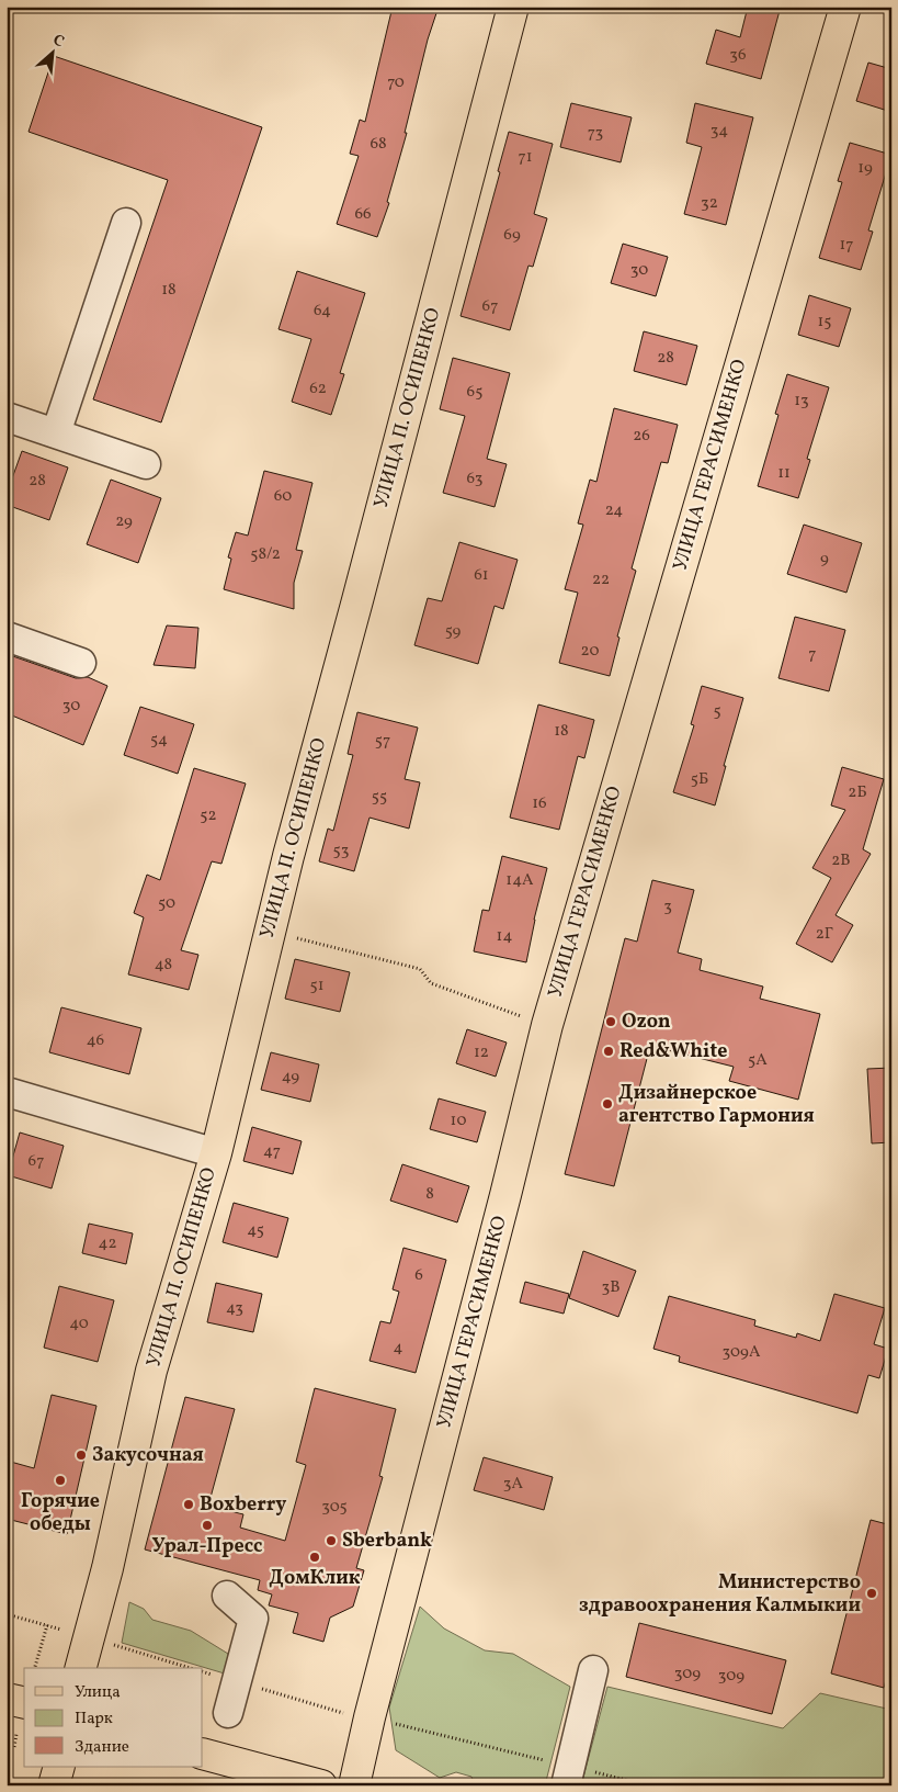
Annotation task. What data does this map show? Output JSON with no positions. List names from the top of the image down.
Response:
{
  "streets": {
    "main road": ["УЛИЦА П. ОСИПЕНКО", "УЛИЦА ГЕРАСИМЕНКО"]
  },
  "places": [
    "Ozon",
    "Red&White",
    "Дизайнерское агентство Гармония",
    "Закусoчная",
    "Горячие обеды",
    "Boxberry",
    "Урал-Пресс",
    "Sberbank",
    "ДомКлик",
    "Министерство здравоохранения Калмыкии"
  ],
  "house_numbers": [
    "36",
    "70",
    "34",
    "73",
    "68",
    "71",
    "19",
    "32",
    "66",
    "69",
    "17",
    "30",
    "18",
    "67",
    "64",
    "15",
    "28",
    "62",
    "65",
    "13",
    "26",
    "11",
    "63",
    "28",
    "60",
    "24",
    "29",
    "58/2",
    "9",
    "61",
    "22",
    "59",
    "20",
    "7",
    "30",
    "5",
    "18",
    "54",
    "57",
    "5Б",
    "2Б",
    "55",
    "16",
    "52",
    "53",
    "2В",
    "14А",
    "50",
    "3",
    "2Г",
    "14",
    "48",
    "51",
    "46",
    "12",
    "5А",
    "49",
    "10",
    "47",
    "67",
    "8",
    "45",
    "42",
    "6",
    "3В",
    "43",
    "40",
    "4",
    "309А",
    "3А",
    "305",
    "309",
    "309"
  ],
  "legend": ["Улица", "Парк", "Здание"],
  "north": "top right"
}
